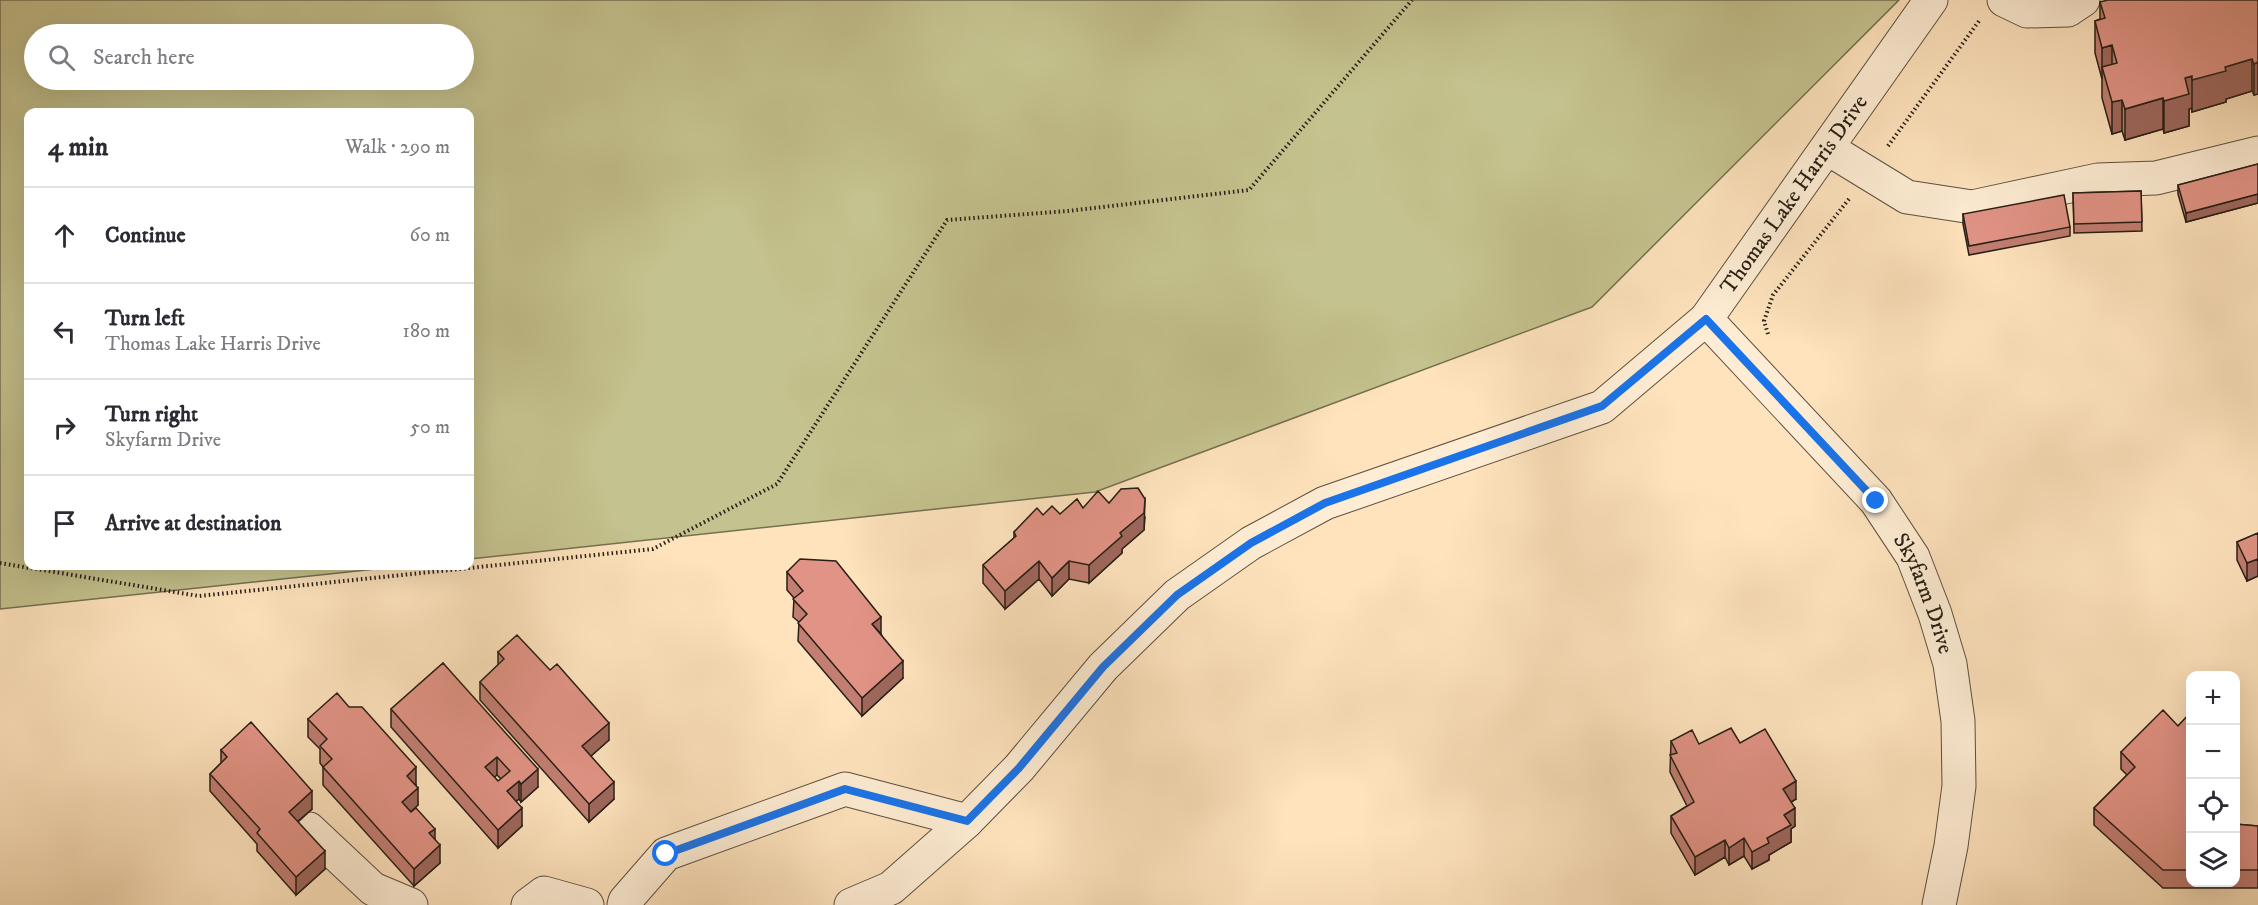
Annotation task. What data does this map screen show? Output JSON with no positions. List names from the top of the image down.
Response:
{
  "streets": {
    "street": ["Thomas Lake Harris Drive", "Skyfarm Drive"]
  },
  "crossings": [
    ["Thomas Lake Harris Drive", "Skyfarm Drive"]
  ],
  "page": {
    "search": "Search here",
    "heading": ["4 min", "Walk · 290 m"],
    "list": [
      ["Continue", "60 m"],
      ["Turn left", "Thomas Lake Harris Drive", "180 m"],
      ["Turn right", "Skyfarm Drive", "50 m"],
      "Arrive at destination"
    ],
    "map_buttons": ["+", "−"]
  }
}
